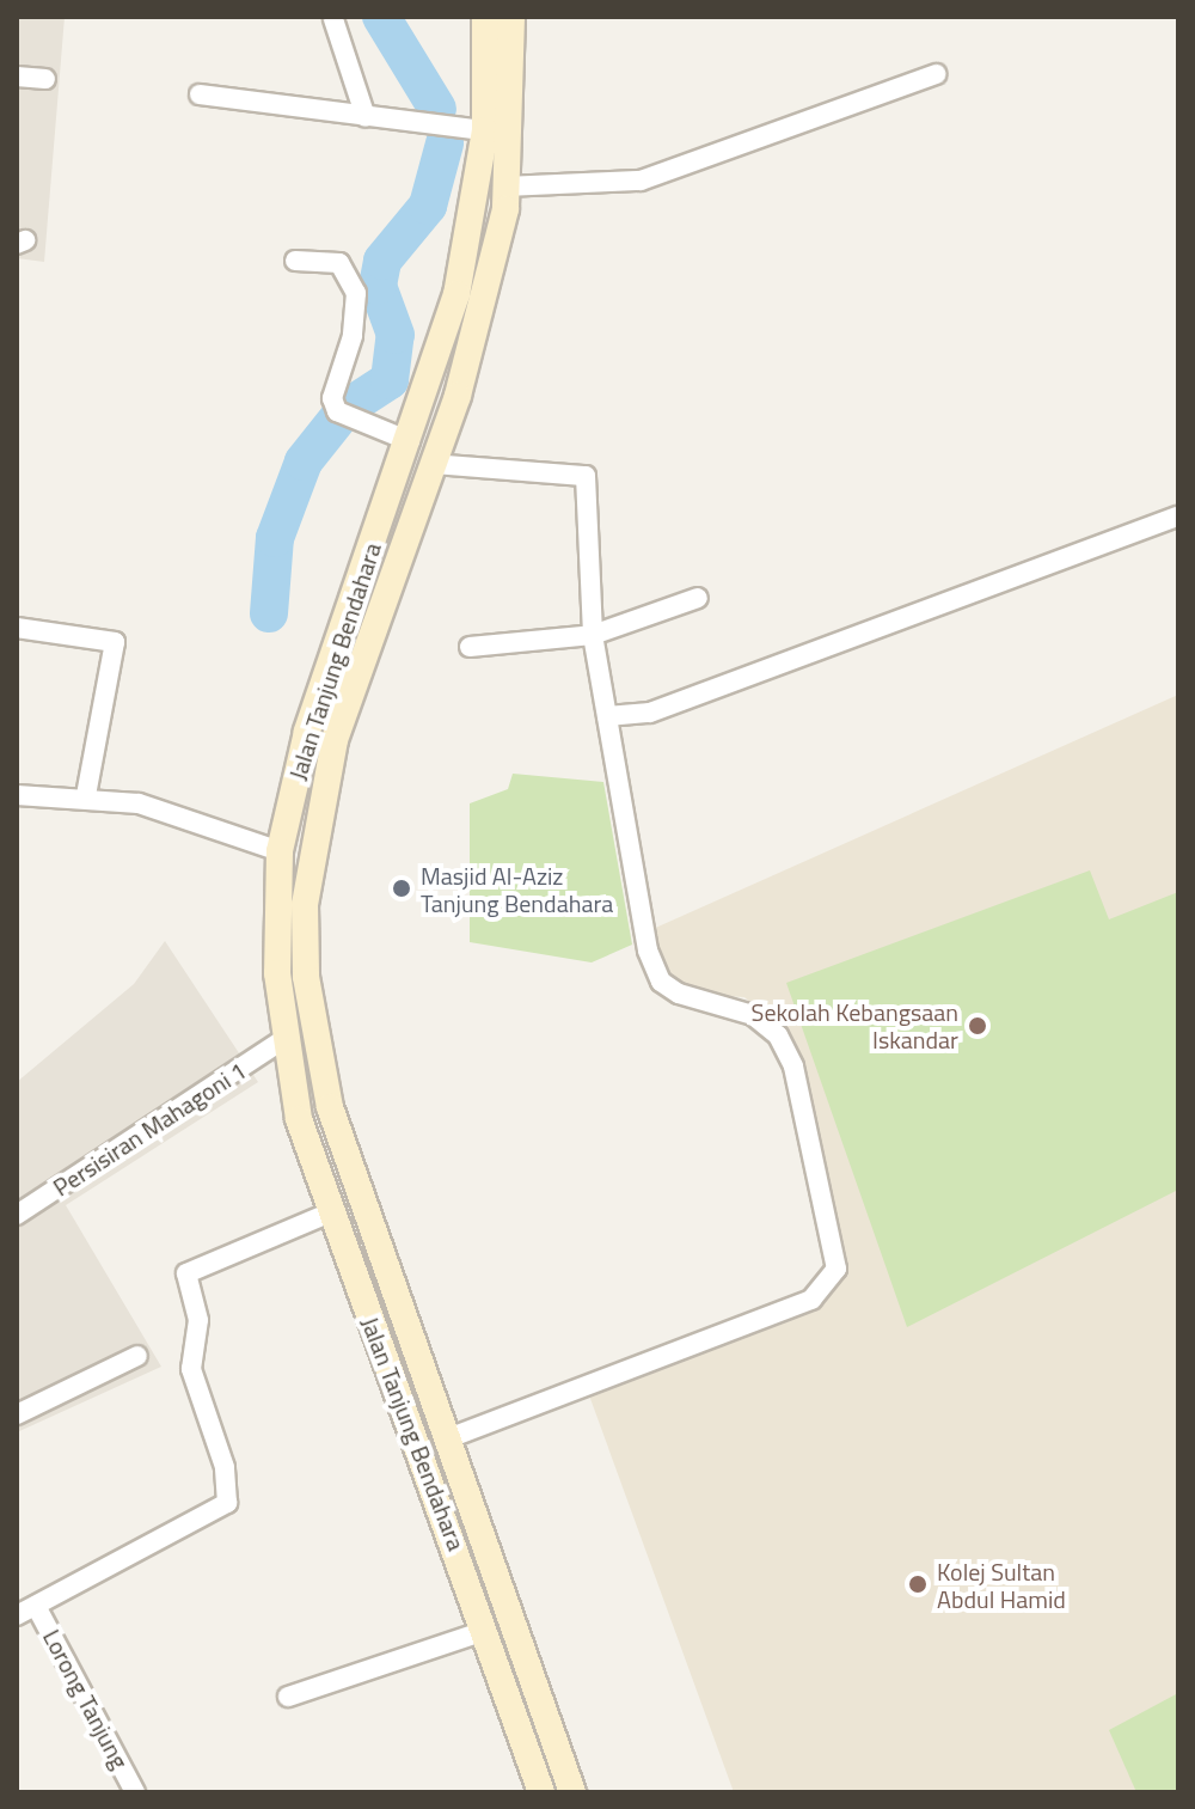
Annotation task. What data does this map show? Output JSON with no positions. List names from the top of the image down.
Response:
{
  "streets": {
    "main road": ["Jalan Tanjung Bendahara"],
    "street": ["Persisiran Mahagoni 1", "Lorong Tanjung"]
  },
  "crossings": [
    ["Jalan Tanjung Bendahara", "Persisiran Mahagoni 1"]
  ],
  "places": ["Masjid Al-Aziz Tanjung Bendahara", "Sekolah Kebangsaan Iskandar", "Kolej Sultan Abdul Hamid"]
}
